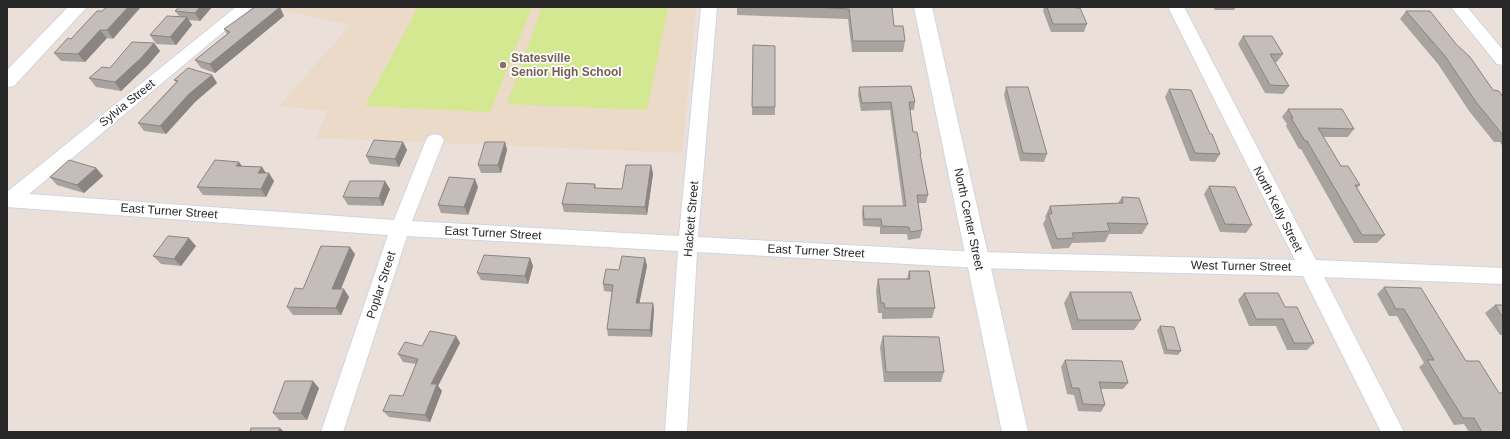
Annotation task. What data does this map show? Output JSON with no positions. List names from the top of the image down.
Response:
{
  "streets": {
    "main road": ["North Center Street"],
    "street": [
      "Sylvia Street",
      "North Kelly Street",
      "East Turner Street",
      "Hackett Street",
      "West Turner Street",
      "Poplar Street"
    ]
  },
  "crossings": [
    ["Sylvia Street", "East Turner Street"],
    ["North Kelly Street", "West Turner Street"],
    ["East Turner Street", "Hackett Street"],
    ["East Turner Street", "North Center Street"],
    ["East Turner Street", "West Turner Street"],
    ["East Turner Street", "Poplar Street"],
    ["North Center Street", "West Turner Street"]
  ],
  "places": ["Statesville Senior High School"]
}
